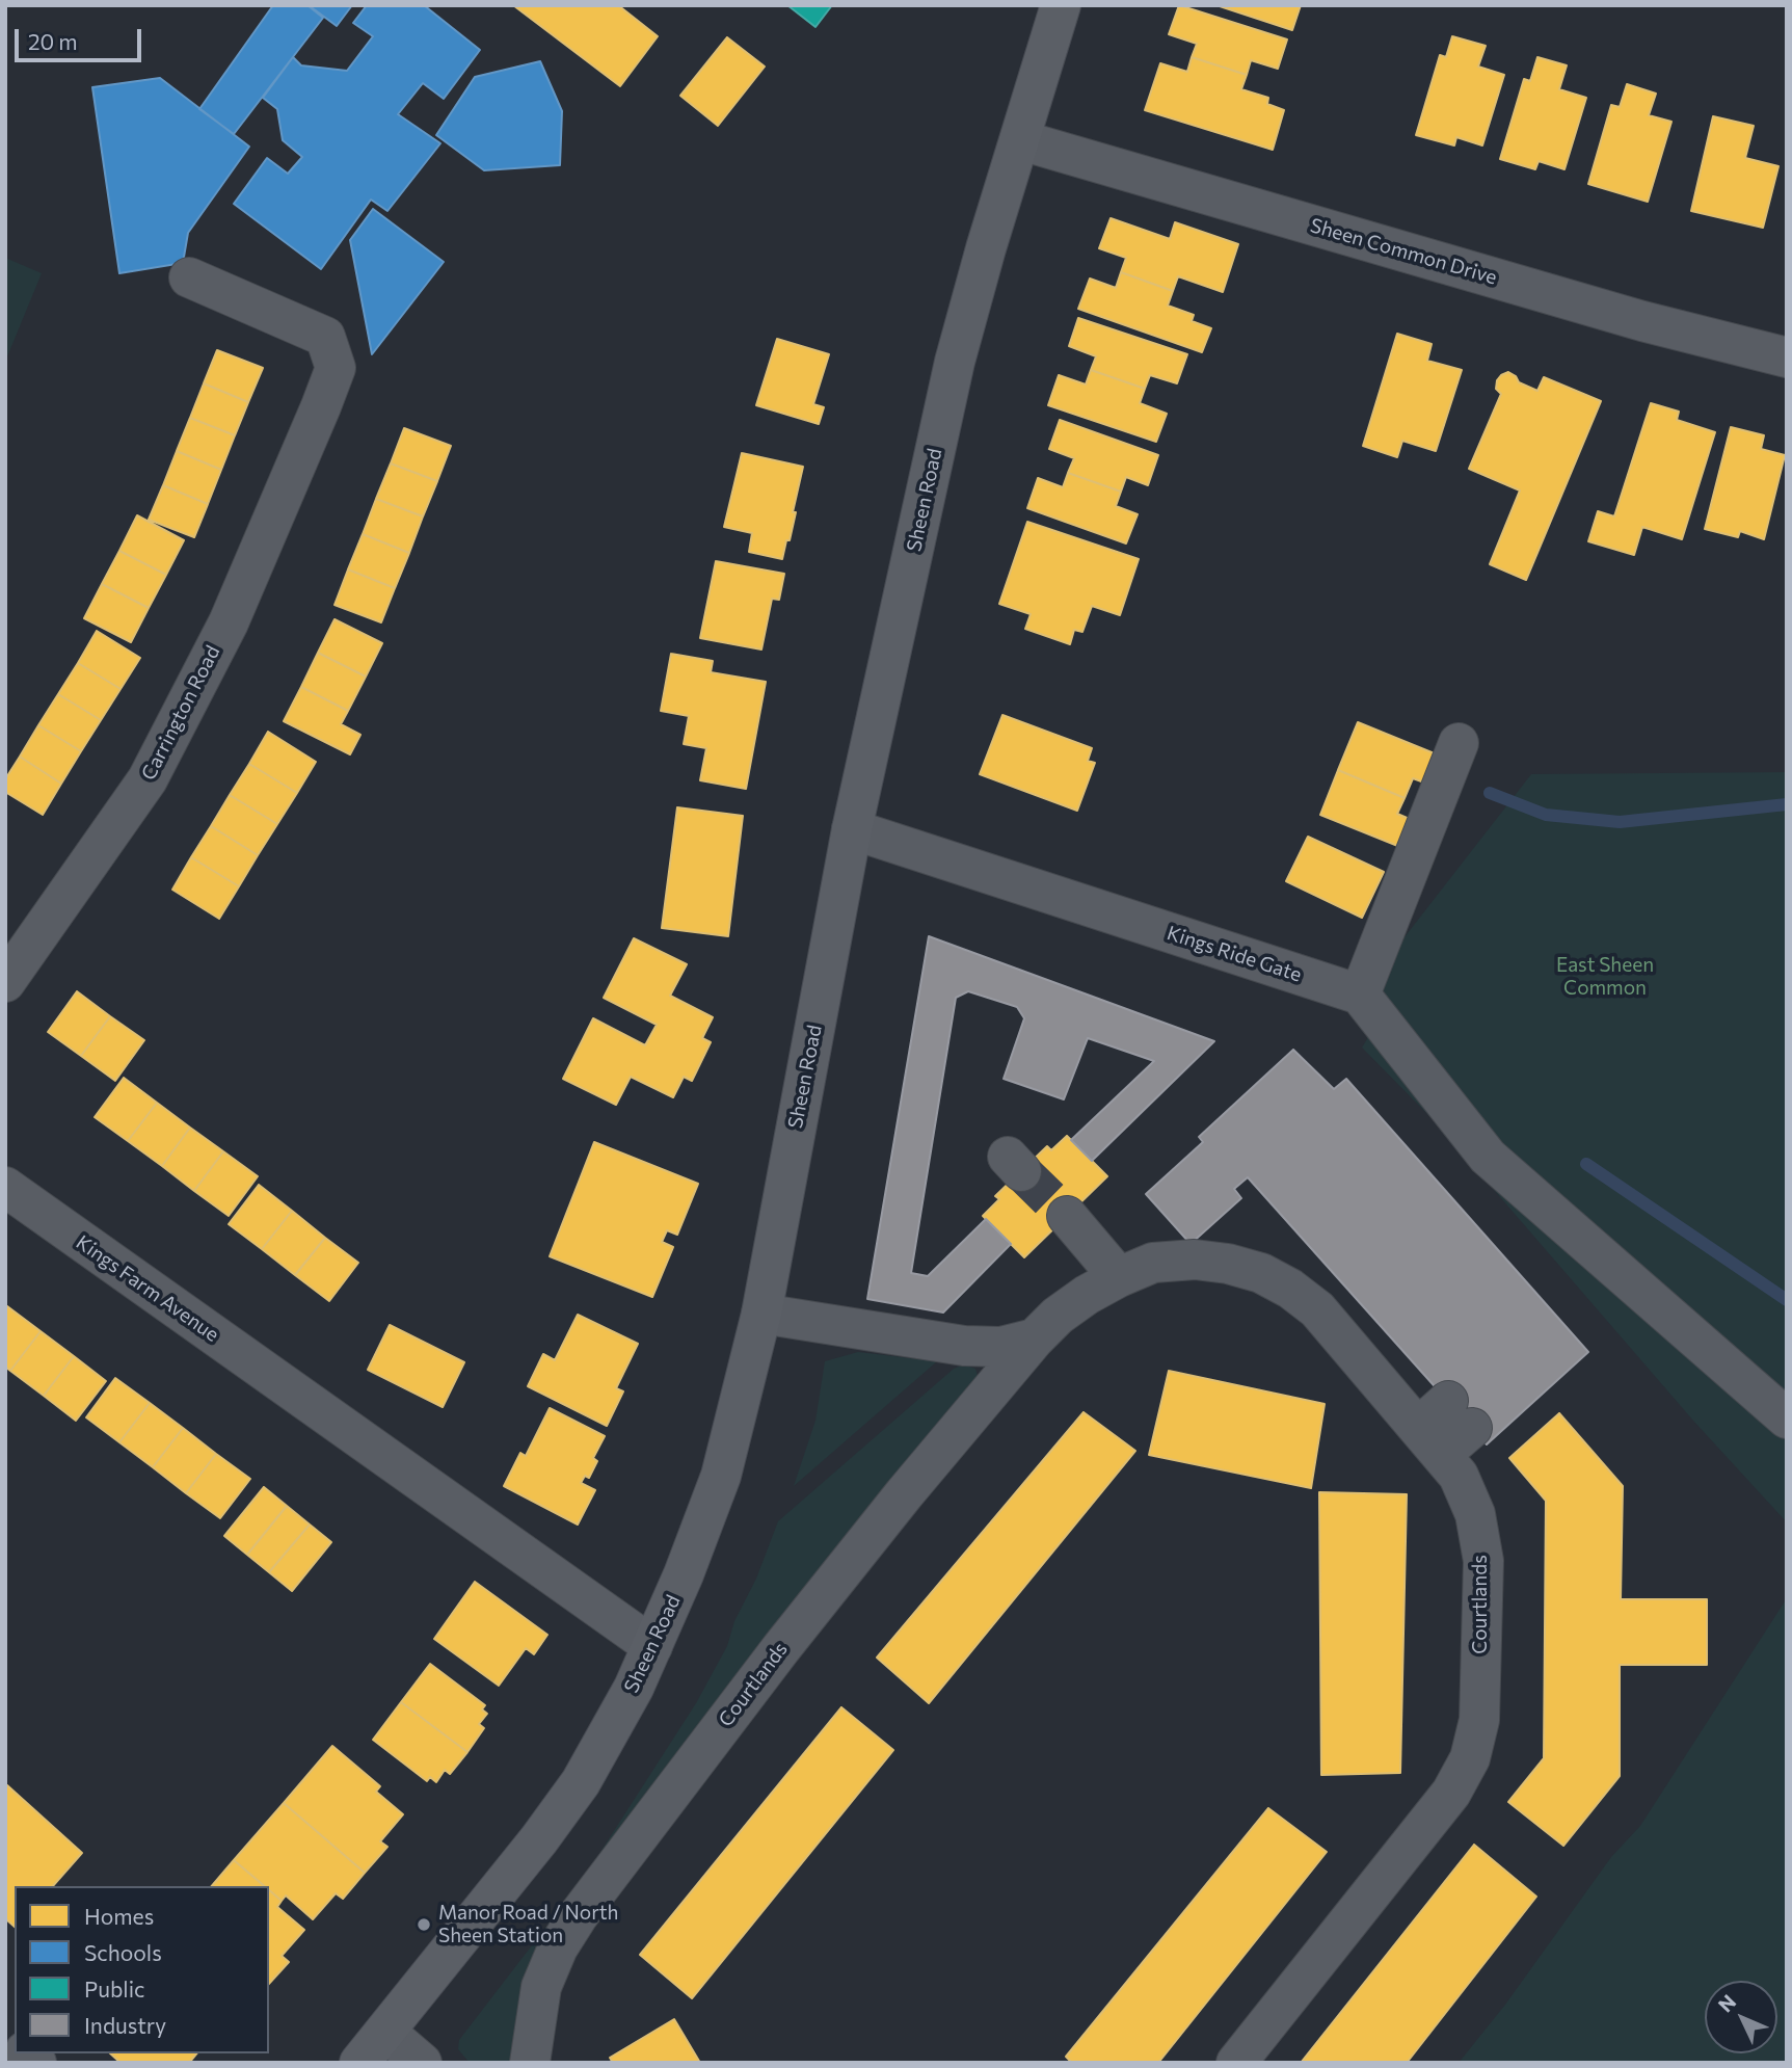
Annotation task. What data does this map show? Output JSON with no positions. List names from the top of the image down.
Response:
{
  "streets": {
    "main road": ["Sheen Road"],
    "street": [
      "Sheen Common Drive",
      "Carrington Road",
      "Kings Ride Gate",
      "Kings Farm Avenue",
      "Courtlands"
    ]
  },
  "crossings": [
    ["Sheen Common Drive", "Sheen Road"],
    ["Sheen Road", "Kings Ride Gate"],
    ["Sheen Road", "Kings Farm Avenue"],
    ["Sheen Road", "Courtlands"]
  ],
  "parks": ["East Sheen Common"],
  "places": ["Manor Road / North Sheen Station"],
  "legend": [
    "Homes",
    "Schools",
    "Public",
    "Industry"
  ],
  "scale_bar": "20 m",
  "north": "top left"
}
